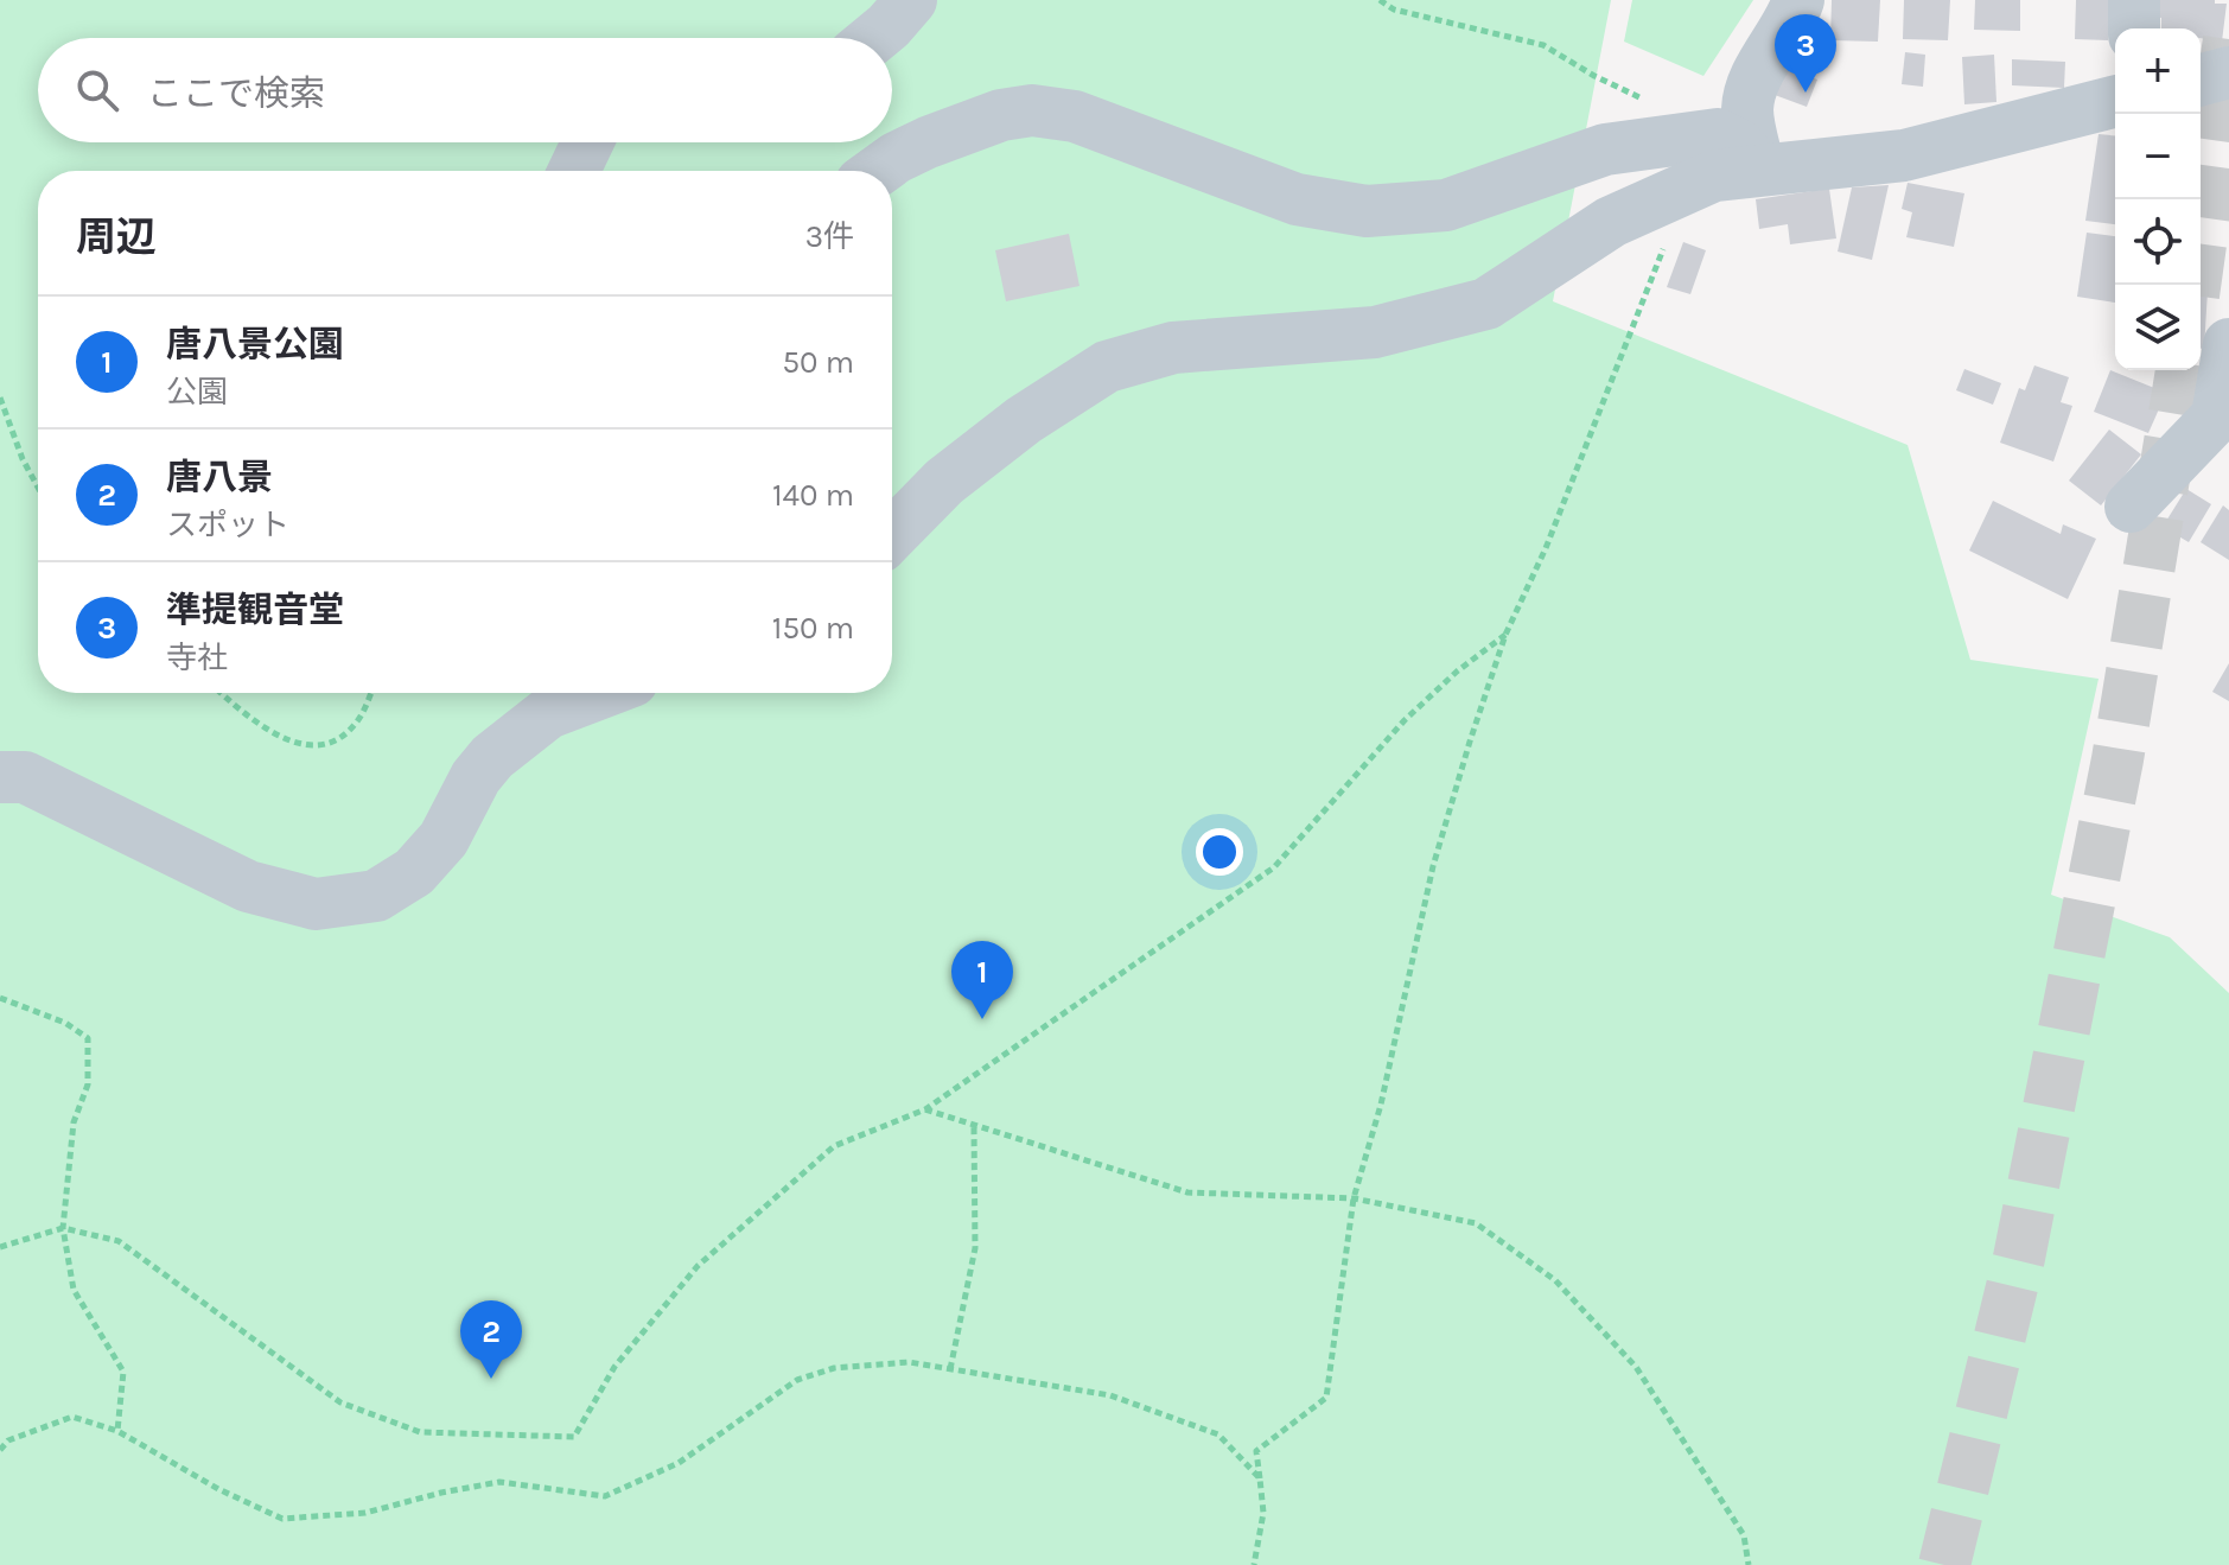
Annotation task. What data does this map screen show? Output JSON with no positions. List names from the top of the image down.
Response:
{
  "page": {
    "pins": ["3", "1", "2"],
    "map_buttons": ["+", "−"],
    "search": "ここで検索",
    "heading": ["周辺", "3件"],
    "list": [
      {
        "mark": "1",
        "name": "唐八景公園",
        "note": "公園",
        "value": "50 m"
      },
      {
        "mark": "2",
        "name": "唐八景",
        "note": "スポット",
        "value": "140 m"
      },
      {
        "mark": "3",
        "name": "準提観音堂",
        "note": "寺社",
        "value": "150 m"
      }
    ]
  }
}
